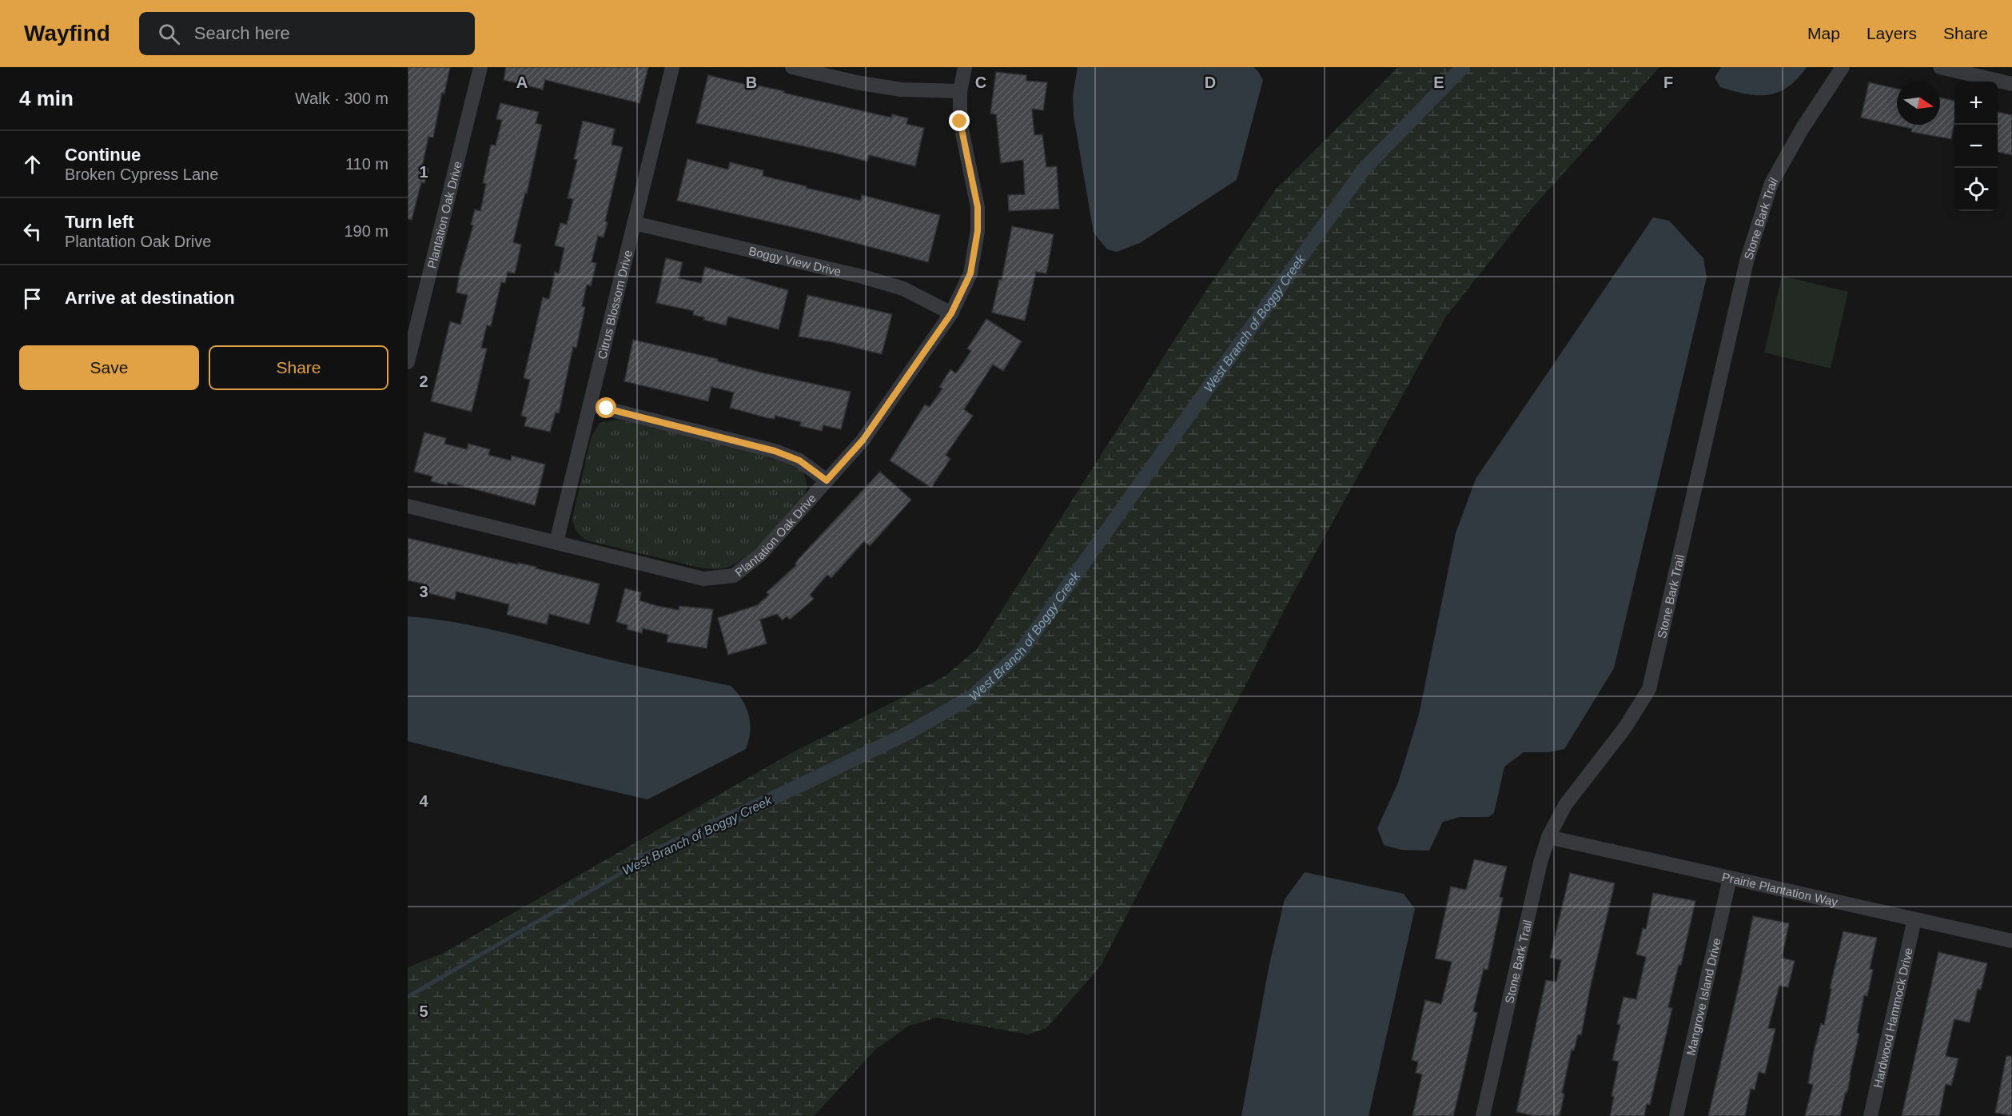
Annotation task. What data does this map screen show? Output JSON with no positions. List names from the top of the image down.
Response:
{
  "streets": {
    "street": [
      "Plantation Oak Drive",
      "Stone Bark Trail",
      "Boggy View Drive",
      "Citrus Blossom Drive",
      "Prairie Plantation Way",
      "Mangrove Island Drive",
      "Hardwood Hammock Drive"
    ]
  },
  "crossings": [
    ["Plantation Oak Drive", "Boggy View Drive"],
    ["Plantation Oak Drive", "Citrus Blossom Drive"],
    ["Stone Bark Trail", "Prairie Plantation Way"],
    ["Boggy View Drive", "Citrus Blossom Drive"],
    ["Prairie Plantation Way", "Mangrove Island Drive"],
    ["Prairie Plantation Way", "Hardwood Hammock Drive"]
  ],
  "water": ["West Branch of Boggy Creek"],
  "north": "right",
  "page": {
    "header": "Wayfind",
    "search": "Search here",
    "nav": ["Map", "Layers", "Share"],
    "heading": ["4 min", "Walk · 300 m"],
    "map_buttons": ["+", "−"],
    "list": [
      ["Continue", "Broken Cypress Lane", "110 m"],
      ["Turn left", "Plantation Oak Drive", "190 m"],
      "Arrive at destination"
    ],
    "buttons": ["Save", "Share"]
  },
  "grid": {
    "columns": [
      "A",
      "B",
      "C",
      "D",
      "E",
      "F"
    ],
    "rows": [
      "1",
      "2",
      "3",
      "4",
      "5"
    ]
  }
}
